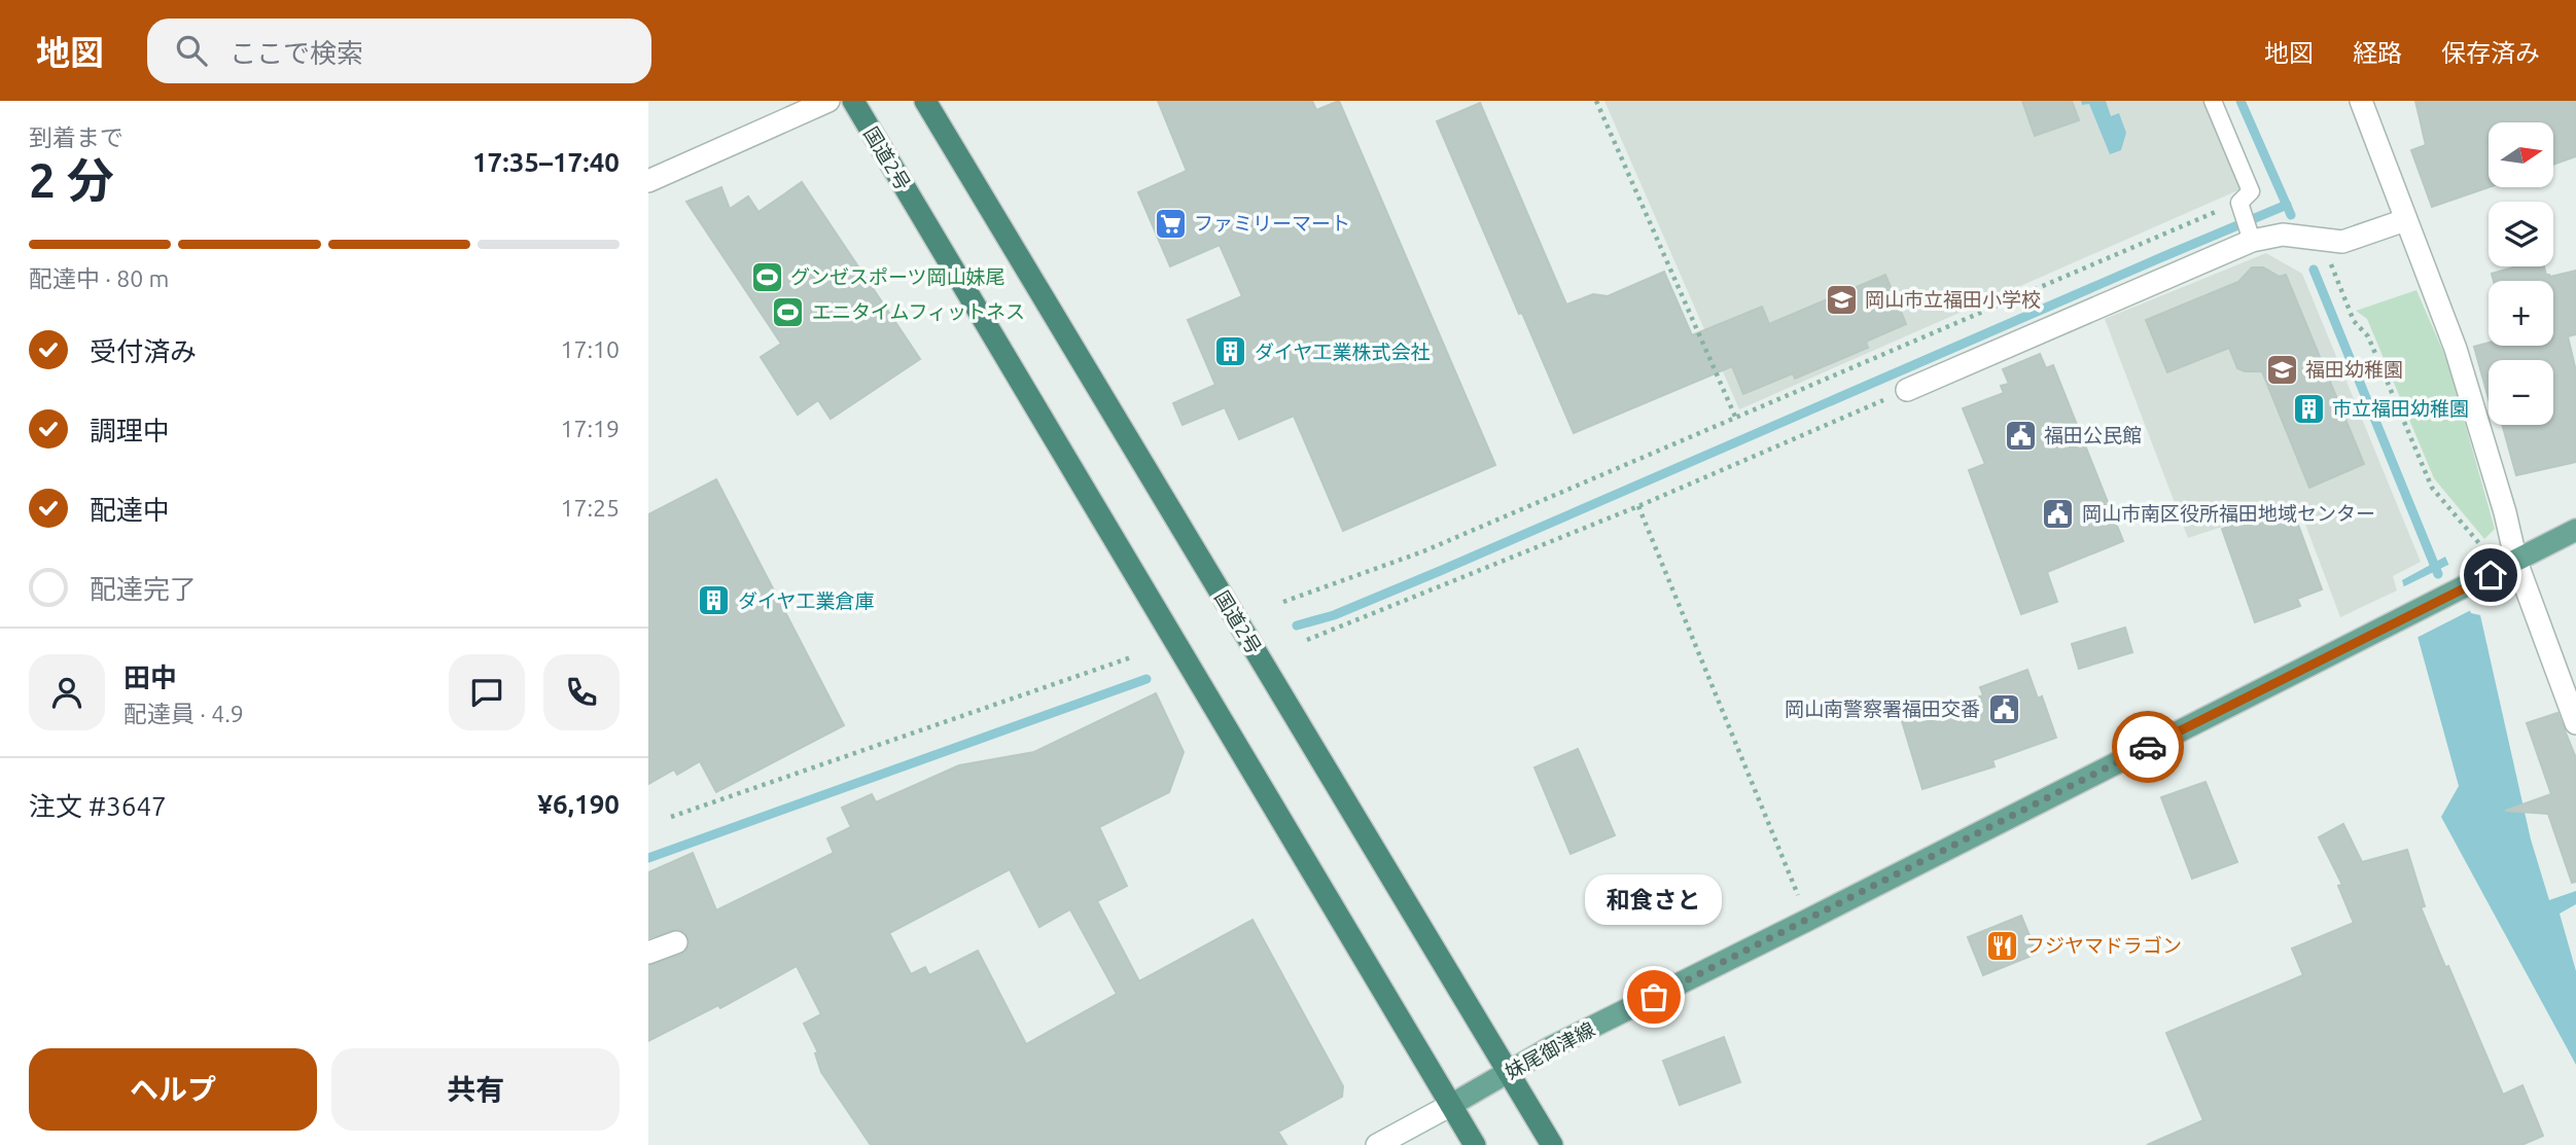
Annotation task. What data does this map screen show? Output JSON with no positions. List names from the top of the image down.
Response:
{
  "streets": {
    "highway": ["国道2号"],
    "main road": ["妹尾御津線"]
  },
  "crossings": [
    ["国道2号", "妹尾御津線"]
  ],
  "places": {
    "supermarket": ["ファミリーマート"],
    "sports": ["グンゼスポーツ岡山妹尾", "エニタイムフィットネス"],
    "school or university": ["岡山市立福田小学校", "福田幼稚園"],
    "building": ["ダイヤ工業株式会社", "市立福田幼稚園", "ダイヤ工業倉庫"],
    "public building": ["福田公民館", "岡山市南区役所福田地域センター", "岡山南警察署福田交番"],
    "restaurant": ["フジヤマドラゴン"],
    "other": ["和食さと"]
  },
  "north": "right",
  "page": {
    "header": "地図",
    "search": "ここで検索",
    "nav": ["地図", "経路", "保存済み"],
    "heading": ["2 分", "到着まで", "17:35–17:40"],
    "panel": [
      "田中",
      "配達員 · 4.9",
      "注文 #3647",
      "¥6,190"
    ],
    "map_buttons": ["+", "−"],
    "bar": "配達中 · 80 m",
    "list": [
      ["受付済み", "17:10"],
      ["調理中", "17:19"],
      ["配達中", "17:25"],
      "配達完了"
    ],
    "bubble": "和食さと",
    "buttons": ["ヘルプ", "共有"]
  }
}
